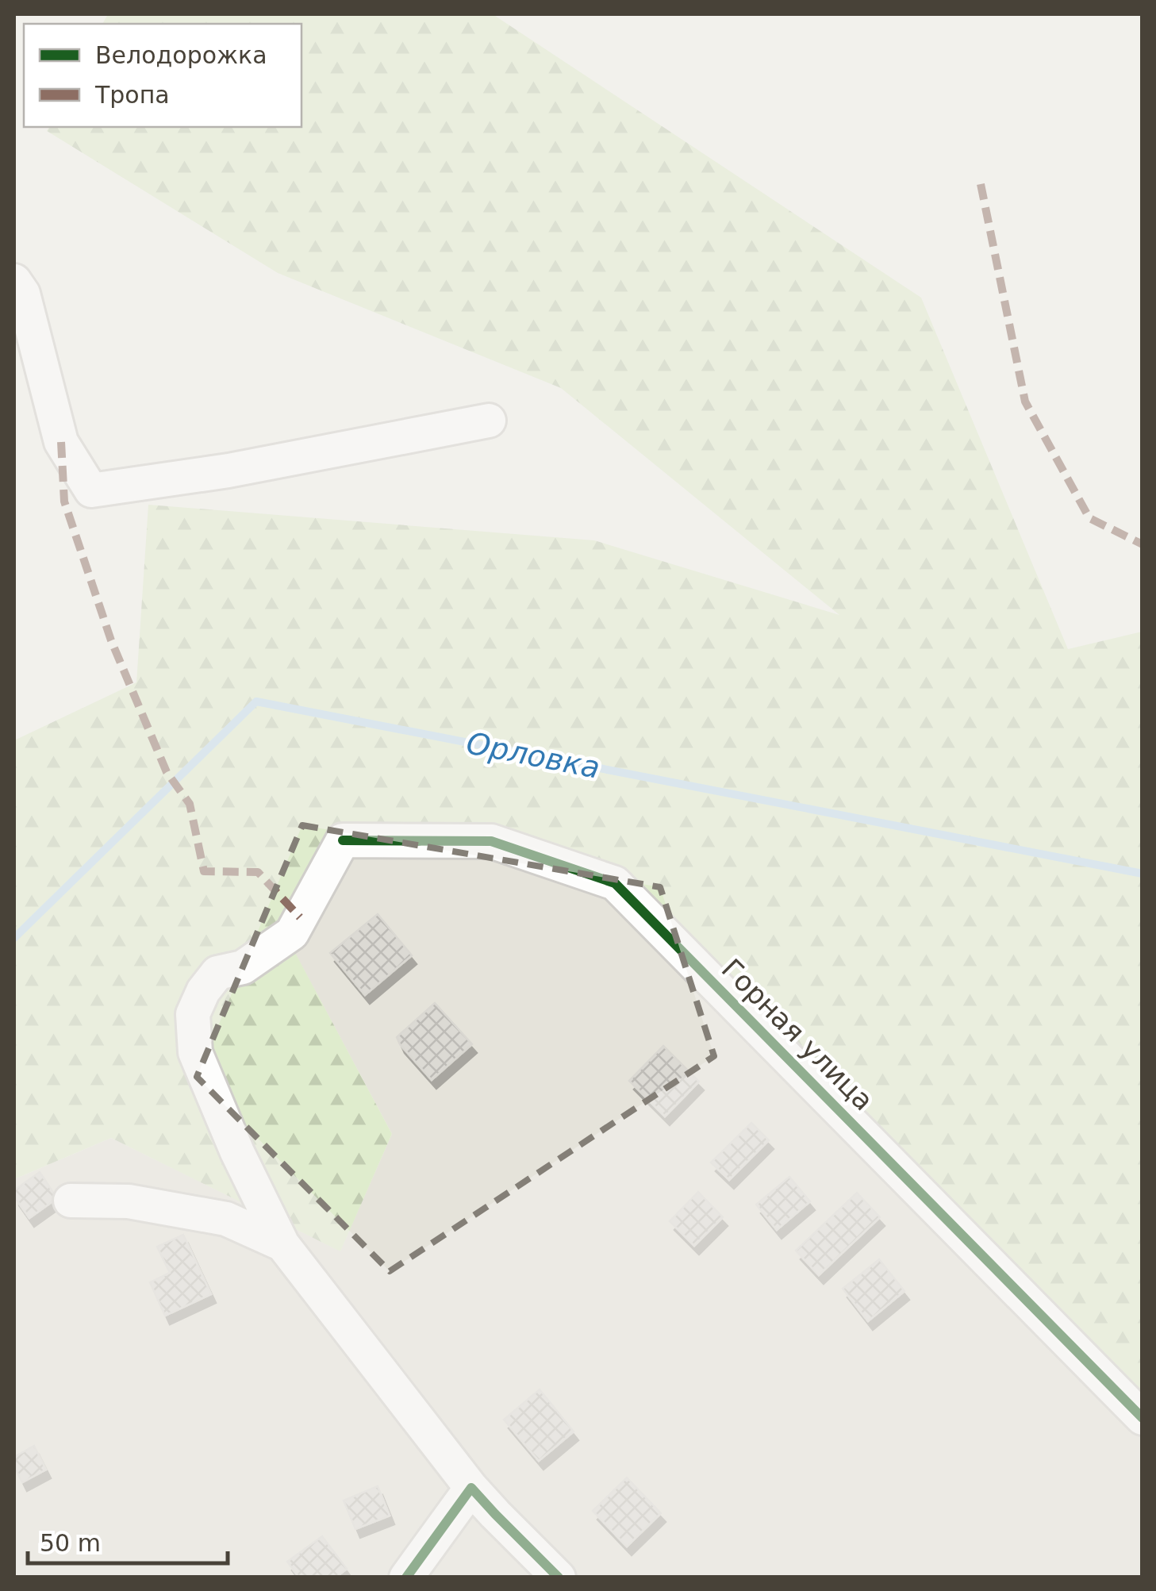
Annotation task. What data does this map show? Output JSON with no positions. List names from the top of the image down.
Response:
{
  "streets": {
    "street": ["Горная улица"]
  },
  "water": ["Орловка"],
  "legend": ["Велодорожка", "Тропа"],
  "scale_bar": "50 m"
}
